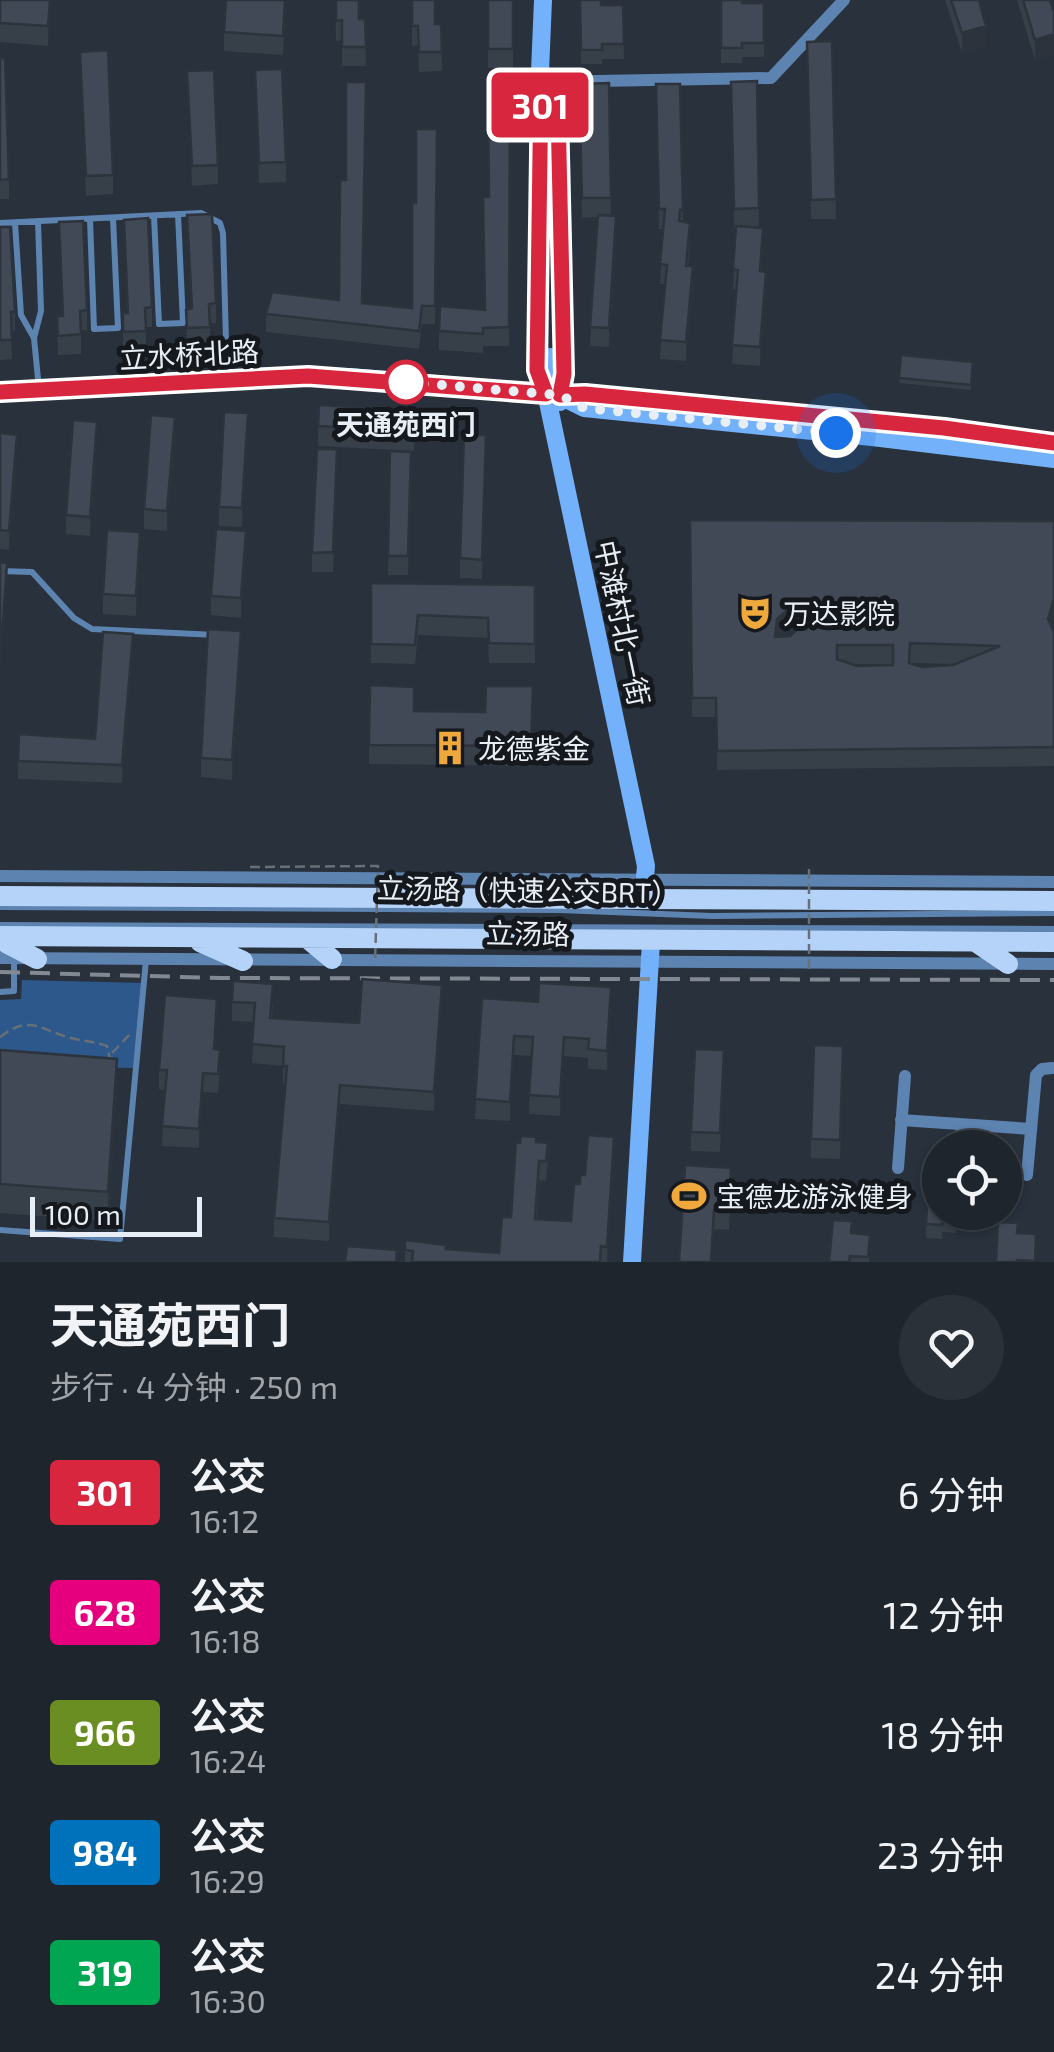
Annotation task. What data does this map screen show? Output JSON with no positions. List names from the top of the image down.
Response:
{
  "streets": {
    "main road": ["立汤路"],
    "street": ["立水桥北路", "中滩村北一街"],
    "lane": ["立汤路（快速公交BRT）"]
  },
  "crossings": [
    ["立水桥北路", "中滩村北一街"],
    ["中滩村北一街", "立汤路"]
  ],
  "places": {
    "other": ["天通苑西门"],
    "theatre": ["万达影院"],
    "building": ["龙德紫金"],
    "sports": ["宝德龙游泳健身"]
  },
  "lines": ["bus line 301"],
  "scale_bar": "100 m",
  "page": {
    "on_map": "301",
    "scale": "100 m",
    "heading": ["天通苑西门", "步行 · 4 分钟 · 250 m"],
    "list": [
      {
        "mark": "301",
        "name": "公交",
        "note": "16:12",
        "value": "6 分钟"
      },
      {
        "mark": "628",
        "name": "公交",
        "note": "16:18",
        "value": "12 分钟"
      },
      {
        "mark": "966",
        "name": "公交",
        "note": "16:24",
        "value": "18 分钟"
      },
      {
        "mark": "984",
        "name": "公交",
        "note": "16:29",
        "value": "23 分钟"
      },
      {
        "mark": "319",
        "name": "公交",
        "note": "16:30",
        "value": "24 分钟"
      }
    ]
  }
}
